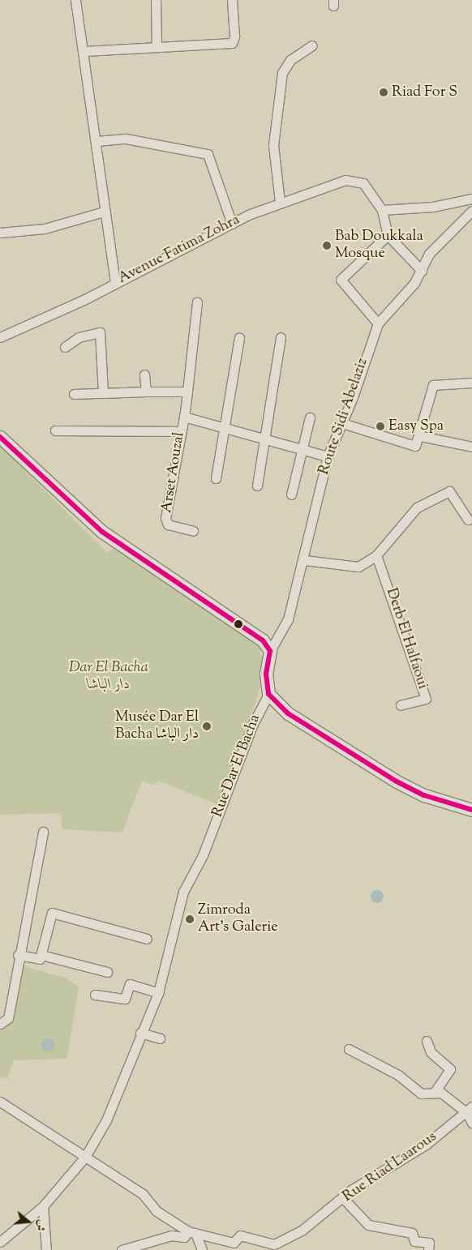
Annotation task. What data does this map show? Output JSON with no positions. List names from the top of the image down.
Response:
{
  "streets": {
    "street": [
      "Avenue Fatima Zohra",
      "Route Sidi Abelaziz",
      "Arset Aouzal",
      "Derb El Halfaoui",
      "Rue Dar El Bacha",
      "Rue Riad Laarous"
    ]
  },
  "crossings": [
    ["Route Sidi Abelaziz", "Arset Aouzal"]
  ],
  "parks": ["Dar El Bacha دار الباشا"],
  "places": [
    "Riad For S",
    "Bab Doukkala Mosque",
    "Easy Spa",
    "Musée Dar El Bacha دار الباشا",
    "Zimroda Art's Galerie"
  ],
  "north": "right"
}
